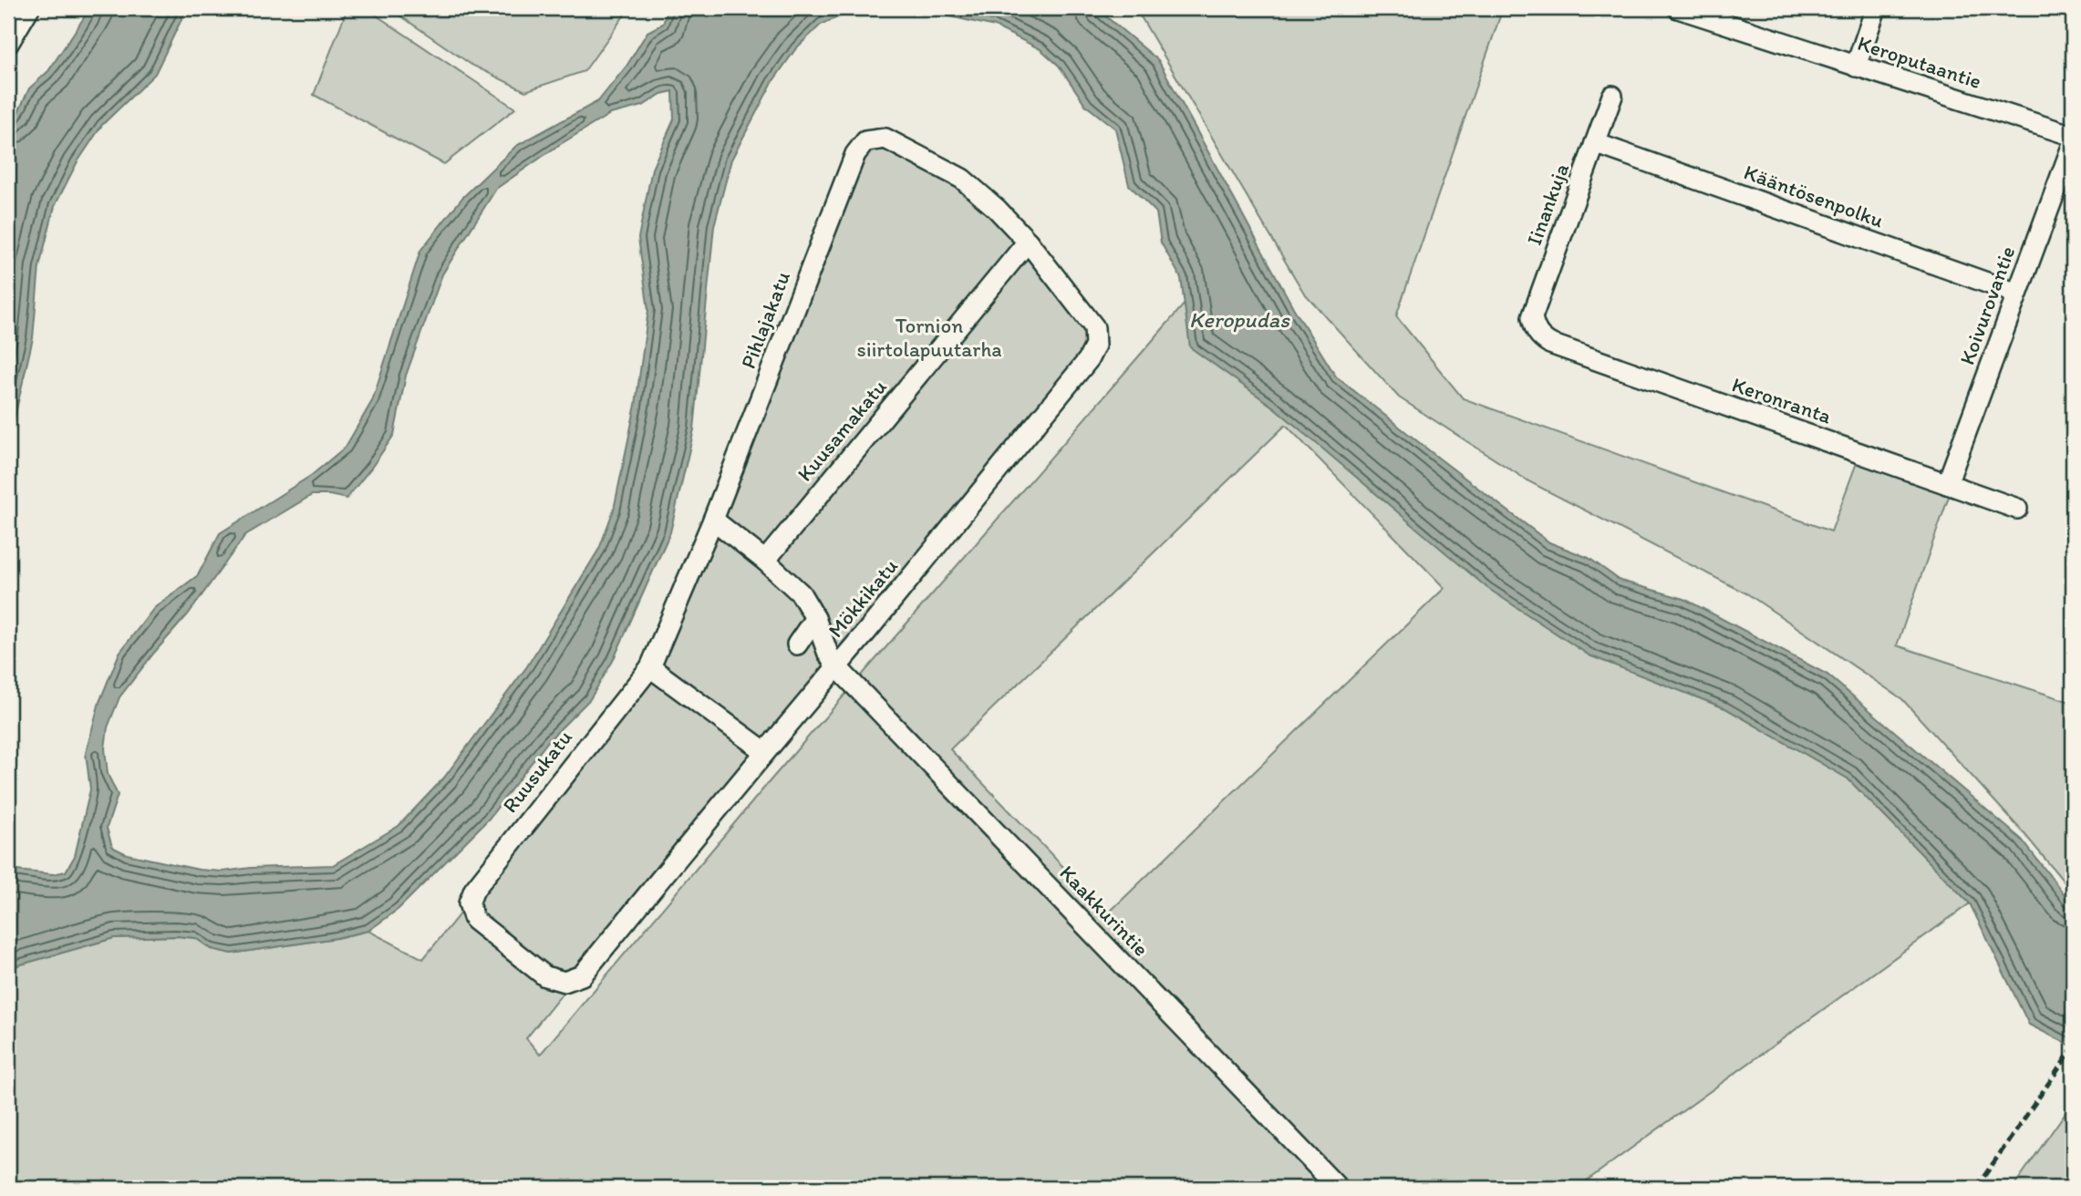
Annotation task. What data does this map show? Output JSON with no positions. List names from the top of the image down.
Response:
{
  "streets": {
    "street": [
      "Keroputaantie",
      "Kääntösenpolku",
      "Iinankuja",
      "Koivurovantie",
      "Pihlajakatu",
      "Keronranta",
      "Kuusamakatu",
      "Mökkikatu",
      "Ruusukatu",
      "Kaakkurintie"
    ]
  },
  "crossings": [
    ["Kääntösenpolku", "Iinankuja"],
    ["Kääntösenpolku", "Koivurovantie"],
    ["Iinankuja", "Keronranta"],
    ["Koivurovantie", "Keronranta"],
    ["Pihlajakatu", "Kuusamakatu"],
    ["Pihlajakatu", "Mökkikatu"],
    ["Kuusamakatu", "Mökkikatu"],
    ["Mökkikatu", "Ruusukatu"],
    ["Mökkikatu", "Kaakkurintie"]
  ],
  "water": ["Keropudas"],
  "parks": ["Tornion siirtolapuutarha"]
}
